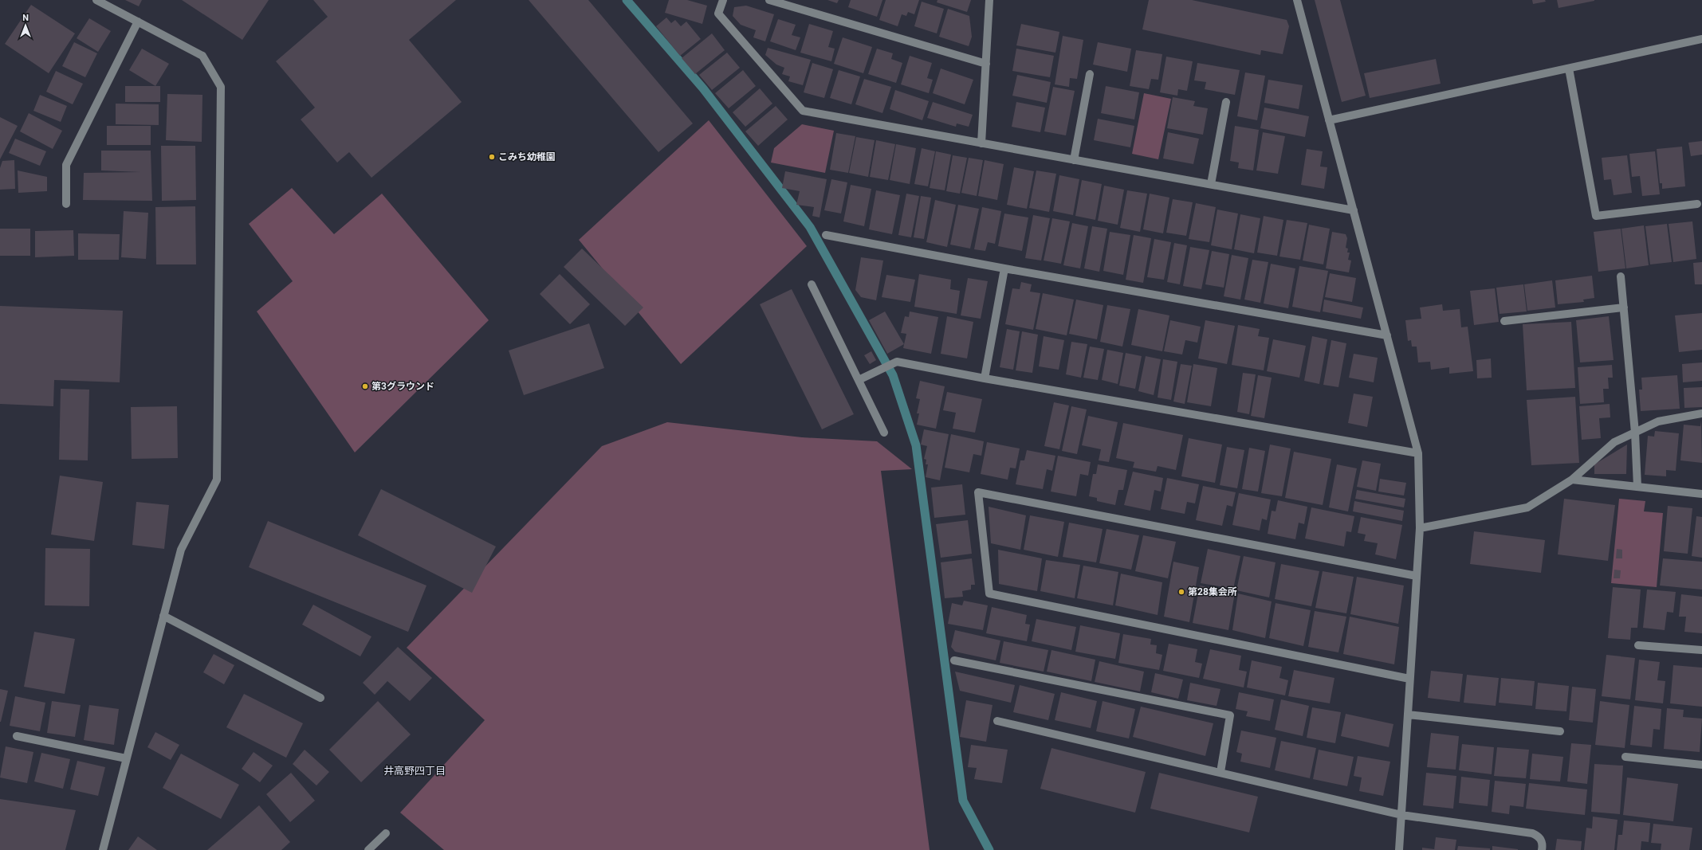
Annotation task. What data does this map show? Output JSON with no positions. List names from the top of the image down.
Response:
{
  "districts": ["井高野四丁目"],
  "places": ["こみち幼稚園", "第3グラウンド", "第28集会所"],
  "north": "top"
}
